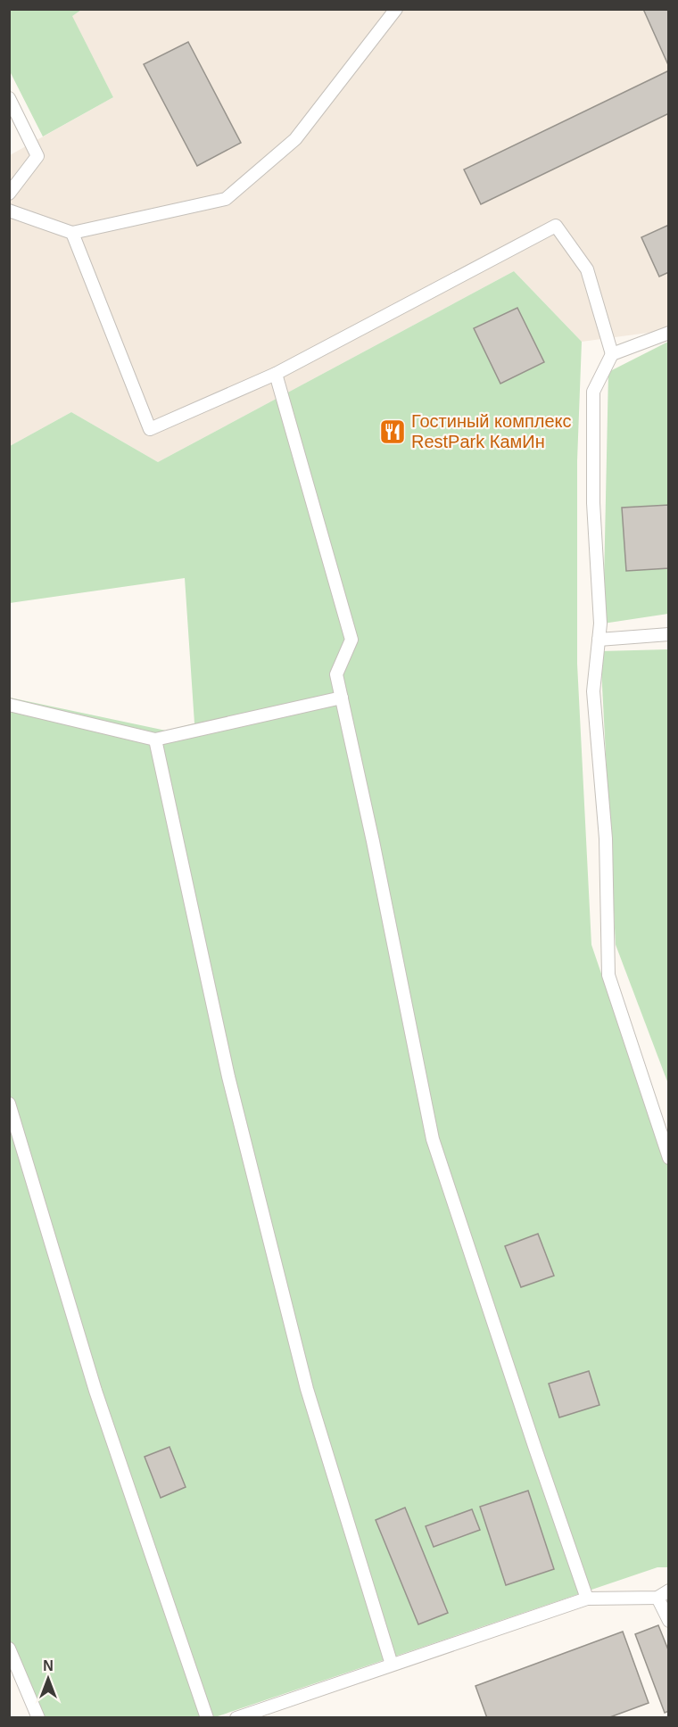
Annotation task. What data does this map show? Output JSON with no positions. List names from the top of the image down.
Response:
{
  "places": {
    "restaurant": ["Гостиный комплекс RestPark КамИн"]
  },
  "north": "top"
}
